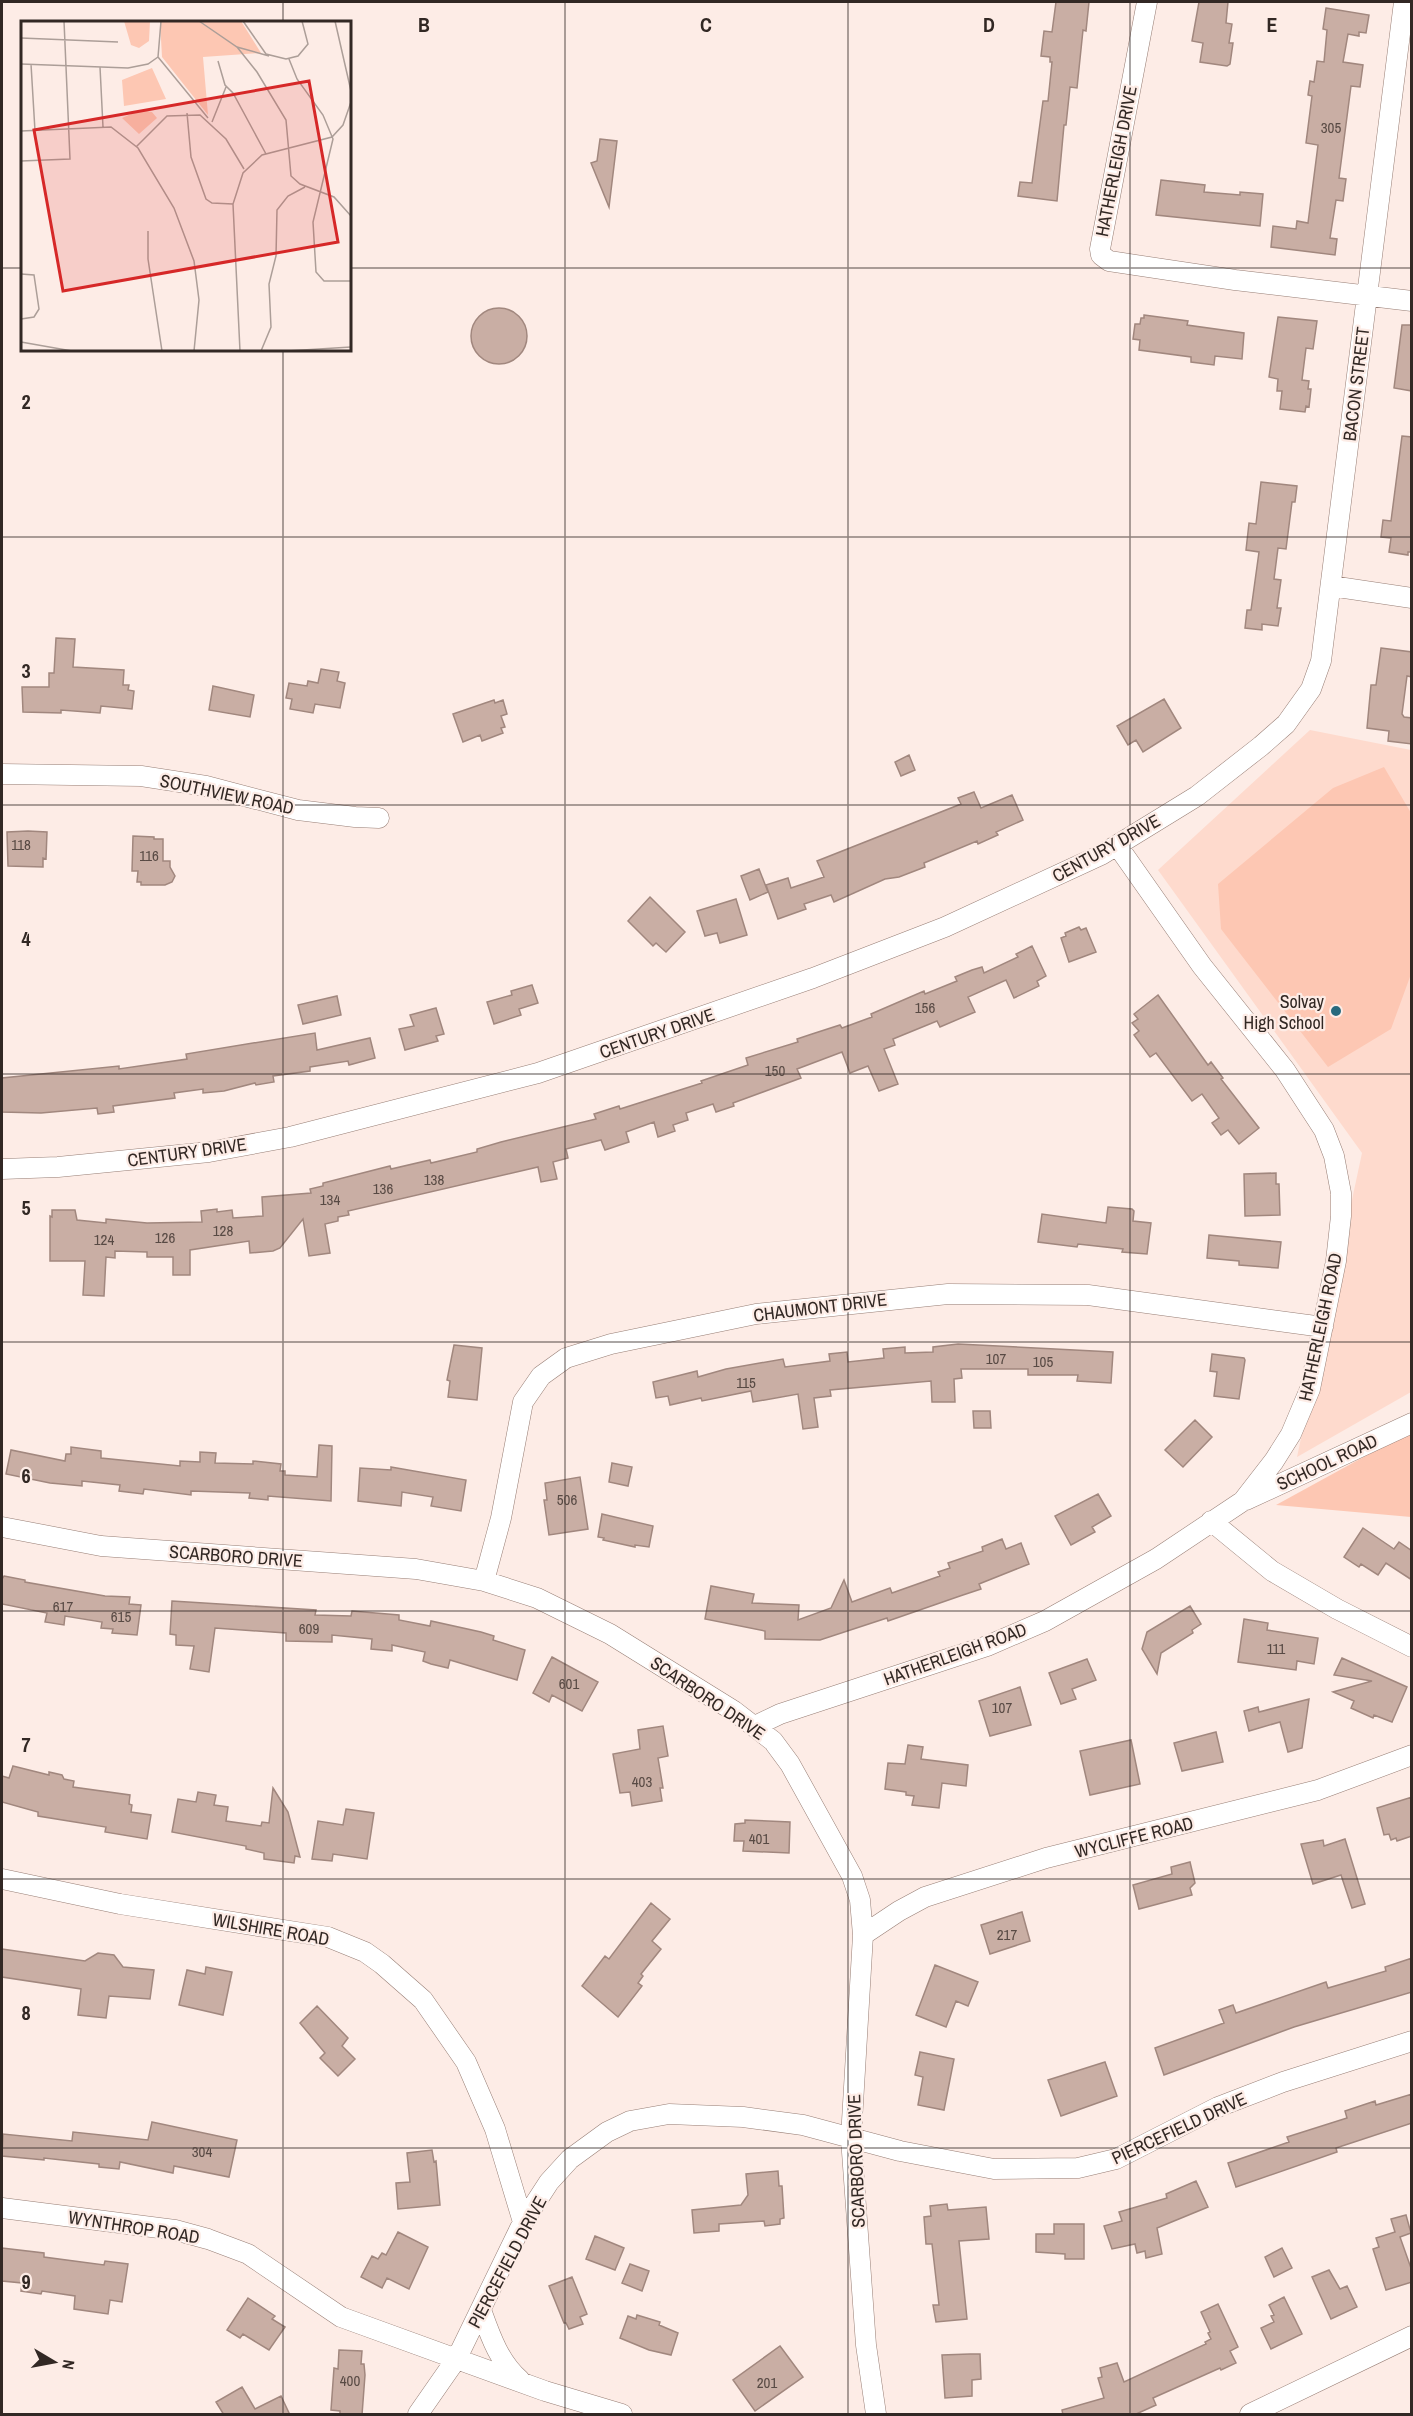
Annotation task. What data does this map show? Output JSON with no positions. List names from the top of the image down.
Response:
{
  "streets": {
    "street": [
      "HATHERLEIGH DRIVE",
      "BACON STREET",
      "SOUTHVIEW ROAD",
      "CENTURY DRIVE",
      "CHAUMONT DRIVE",
      "HATHERLEIGH ROAD",
      "SCHOOL ROAD",
      "SCARBORO DRIVE",
      "WYCLIFFE ROAD",
      "WILSHIRE ROAD",
      "PIERCEFIELD DRIVE",
      "WYNTHROP ROAD"
    ]
  },
  "crossings": [
    ["HATHERLEIGH DRIVE", "BACON STREET"],
    ["BACON STREET", "CENTURY DRIVE"],
    ["CENTURY DRIVE", "HATHERLEIGH ROAD"],
    ["CHAUMONT DRIVE", "HATHERLEIGH ROAD"],
    ["CHAUMONT DRIVE", "SCARBORO DRIVE"],
    ["HATHERLEIGH ROAD", "SCHOOL ROAD"],
    ["HATHERLEIGH ROAD", "SCARBORO DRIVE"],
    ["SCARBORO DRIVE", "WYCLIFFE ROAD"],
    ["SCARBORO DRIVE", "PIERCEFIELD DRIVE"],
    ["WILSHIRE ROAD", "PIERCEFIELD DRIVE"],
    ["PIERCEFIELD DRIVE", "WYNTHROP ROAD"]
  ],
  "places": ["Solvay High School"],
  "house_numbers": [
    "305",
    "118",
    "116",
    "156",
    "150",
    "138",
    "136",
    "134",
    "128",
    "126",
    "124",
    "107",
    "105",
    "115",
    "506",
    "617",
    "615",
    "609",
    "111",
    "601",
    "107",
    "403",
    "401",
    "217",
    "304",
    "400",
    "201"
  ],
  "north": "right",
  "grid": {
    "columns": [
      "B",
      "C",
      "D",
      "E"
    ],
    "rows": [
      "2",
      "3",
      "4",
      "5",
      "6",
      "7",
      "8",
      "9"
    ]
  }
}
